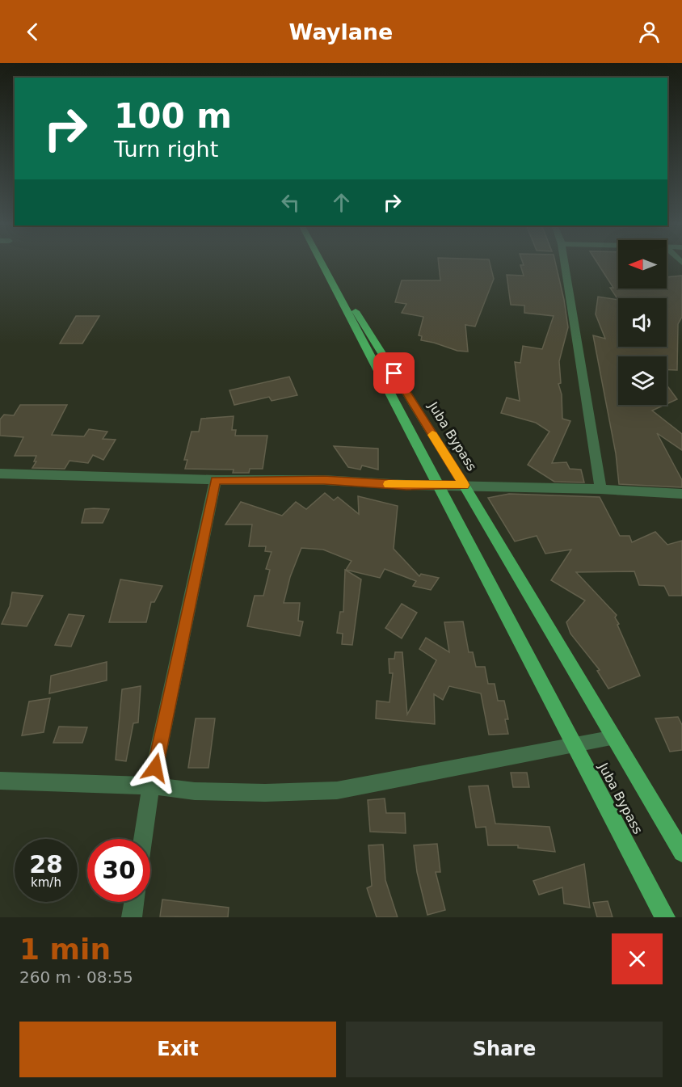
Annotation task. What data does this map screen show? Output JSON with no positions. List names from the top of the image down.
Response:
{
  "streets": {
    "main road": ["Juba Bypass"]
  },
  "north": "left",
  "page": {
    "header": "Waylane",
    "turn": ["100 m", "Turn right"],
    "speed": "28 km/h",
    "limit": "30",
    "heading": ["1 min", "260 m · 08:55"],
    "buttons": ["Exit", "Share"]
  }
}
